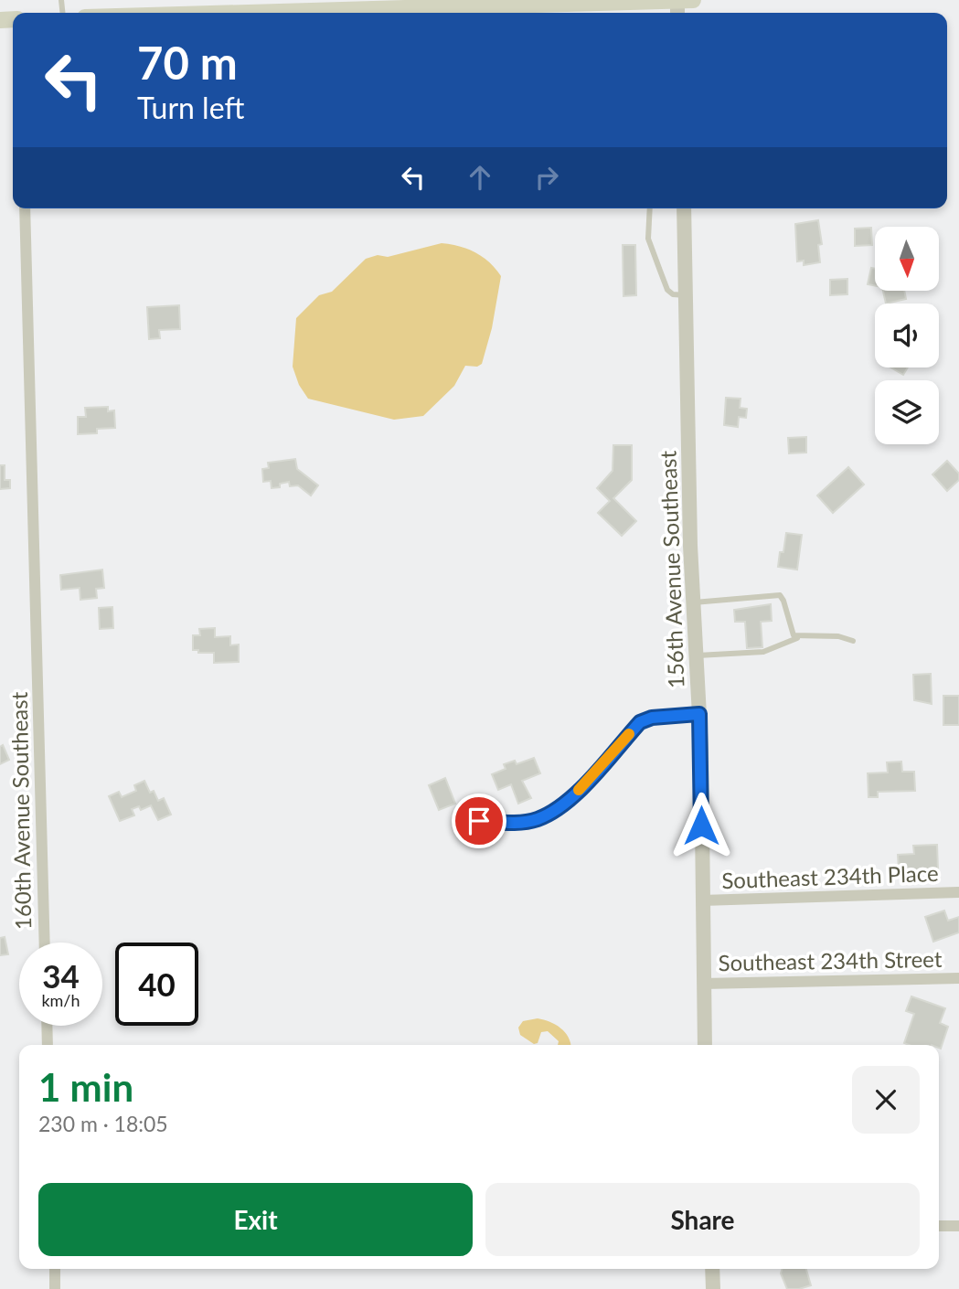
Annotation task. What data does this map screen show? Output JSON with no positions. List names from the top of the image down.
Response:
{
  "streets": {
    "street": [
      "156th Avenue Southeast",
      "160th Avenue Southeast",
      "Southeast 234th Place",
      "Southeast 234th Street"
    ]
  },
  "crossings": [
    ["156th Avenue Southeast", "Southeast 234th Place"],
    ["156th Avenue Southeast", "Southeast 234th Street"]
  ],
  "north": "bottom",
  "page": {
    "turn": ["70 m", "Turn left"],
    "speed": "34 km/h",
    "limit": "40",
    "heading": ["1 min", "230 m · 18:05"],
    "buttons": ["Exit", "Share"]
  }
}
